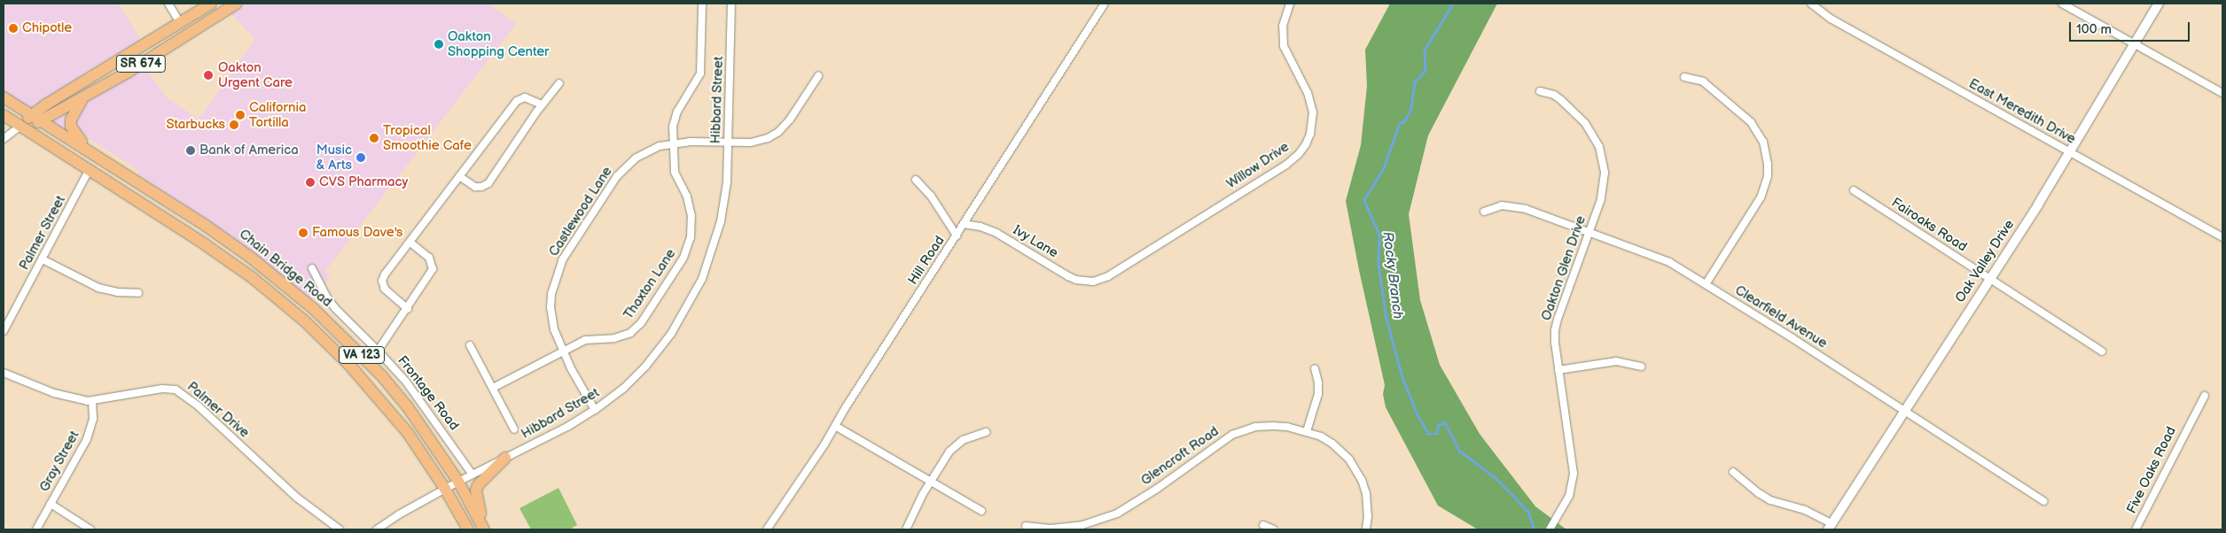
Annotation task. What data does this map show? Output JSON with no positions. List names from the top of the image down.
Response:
{
  "streets": {
    "main road": ["SR 674", "Chain Bridge Road", "VA 123"],
    "street": [
      "Hibbard Street",
      "East Meredith Drive",
      "Willow Drive",
      "Castlewood Lane",
      "Fairoaks Road",
      "Palmer Street",
      "Ivy Lane",
      "Hill Road",
      "Oak Valley Drive",
      "Oakton Glen Drive",
      "Thaxton Lane",
      "Clearfield Avenue",
      "Frontage Road",
      "Palmer Drive",
      "Glencroft Road",
      "Gray Street",
      "Five Oaks Road"
    ]
  },
  "crossings": [
    ["SR 674", "Chain Bridge Road"],
    ["SR 674", "VA 123"],
    ["Hibbard Street", "Castlewood Lane"],
    ["Hibbard Street", "Chain Bridge Road"],
    ["Hibbard Street", "VA 123"],
    ["Hibbard Street", "Frontage Road"],
    ["East Meredith Drive", "Oak Valley Drive"],
    ["Willow Drive", "Ivy Lane"],
    ["Castlewood Lane", "Thaxton Lane"],
    ["Fairoaks Road", "Oak Valley Drive"],
    ["Palmer Street", "VA 123"],
    ["Ivy Lane", "Hill Road"],
    ["Oak Valley Drive", "Clearfield Avenue"],
    ["Oakton Glen Drive", "Clearfield Avenue"],
    ["Palmer Drive", "Gray Street"]
  ],
  "water": ["Rocky Branch"],
  "places": [
    "Chipotle",
    "Oakton Shopping Center",
    "Oakton Urgent Care",
    "California Tortilla",
    "Starbucks",
    "Tropical Smoothie Cafe",
    "Bank of America",
    "Music & Arts",
    "CVS Pharmacy",
    "Famous Dave's"
  ],
  "scale_bar": "100 m"
}
